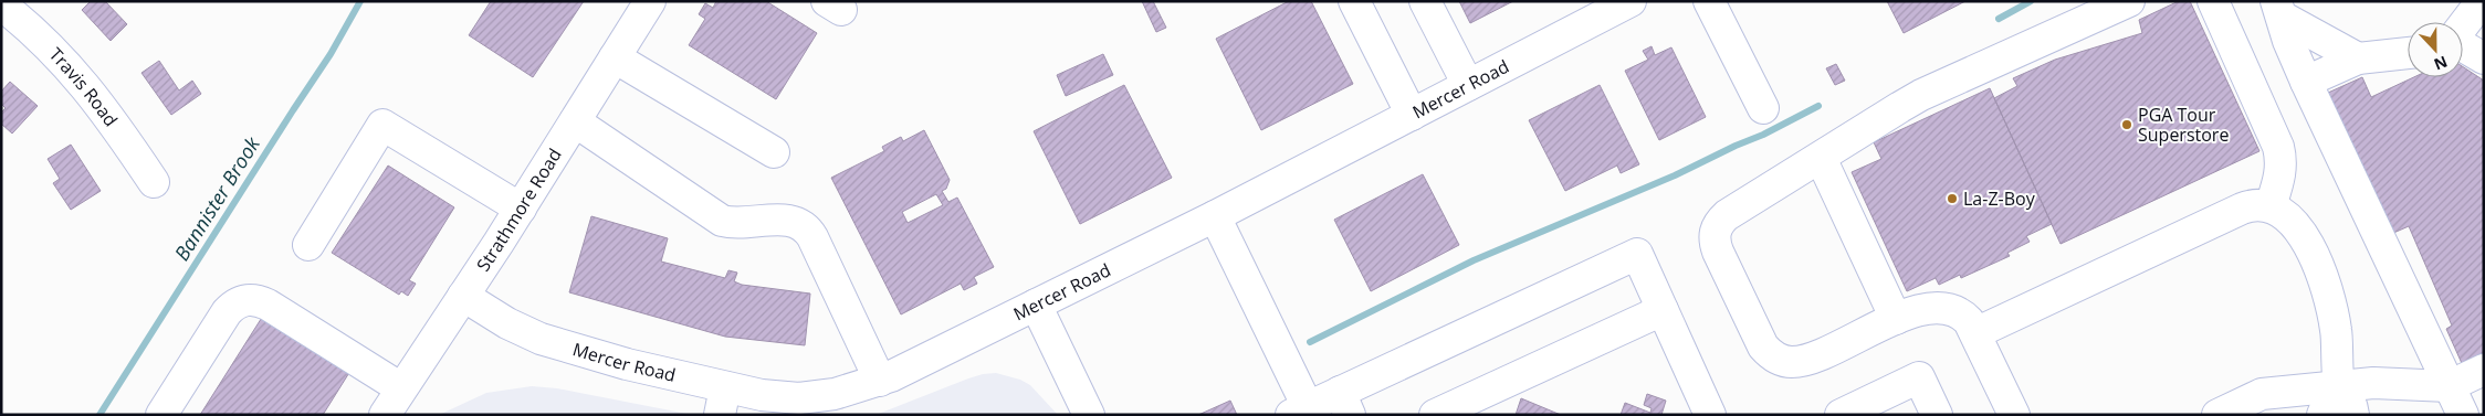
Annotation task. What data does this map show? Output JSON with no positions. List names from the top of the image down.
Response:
{
  "streets": {
    "street": ["Travis Road", "Mercer Road", "Strathmore Road"]
  },
  "crossings": [
    ["Mercer Road", "Strathmore Road"]
  ],
  "water": ["Bannister Brook"],
  "places": ["PGA Tour Superstore", "La-Z-Boy"],
  "north": "bottom"
}
